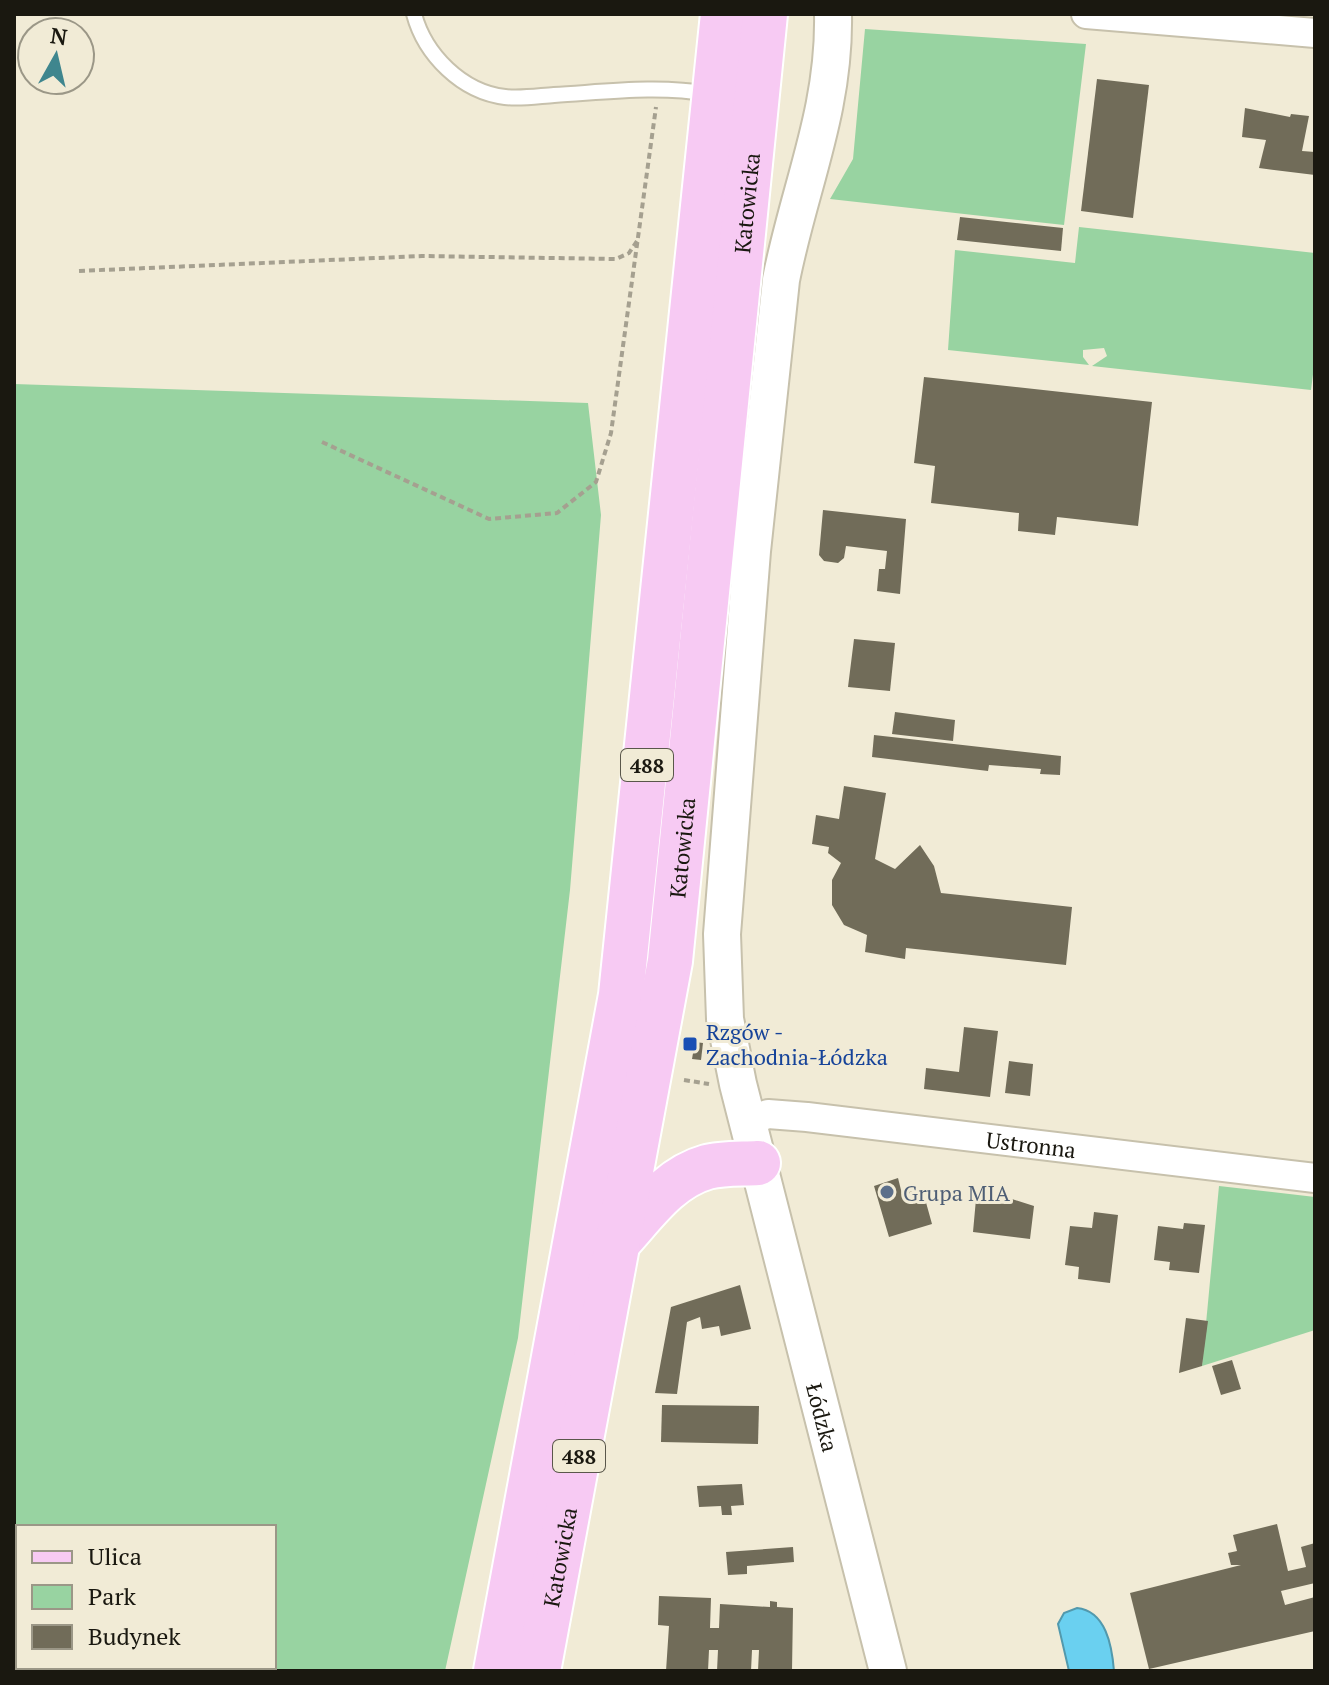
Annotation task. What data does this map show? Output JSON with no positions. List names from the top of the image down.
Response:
{
  "streets": {
    "main road": ["Katowicka", "488"],
    "street": ["Ustronna", "Łódzka"]
  },
  "crossings": [
    ["Ustronna", "Łódzka"]
  ],
  "places": {
    "transit": ["Rzgów - Zachodnia-Łódzka"],
    "other": ["Grupa MIA"]
  },
  "legend": ["Ulica", "Park", "Budynek"],
  "north": "top"
}
